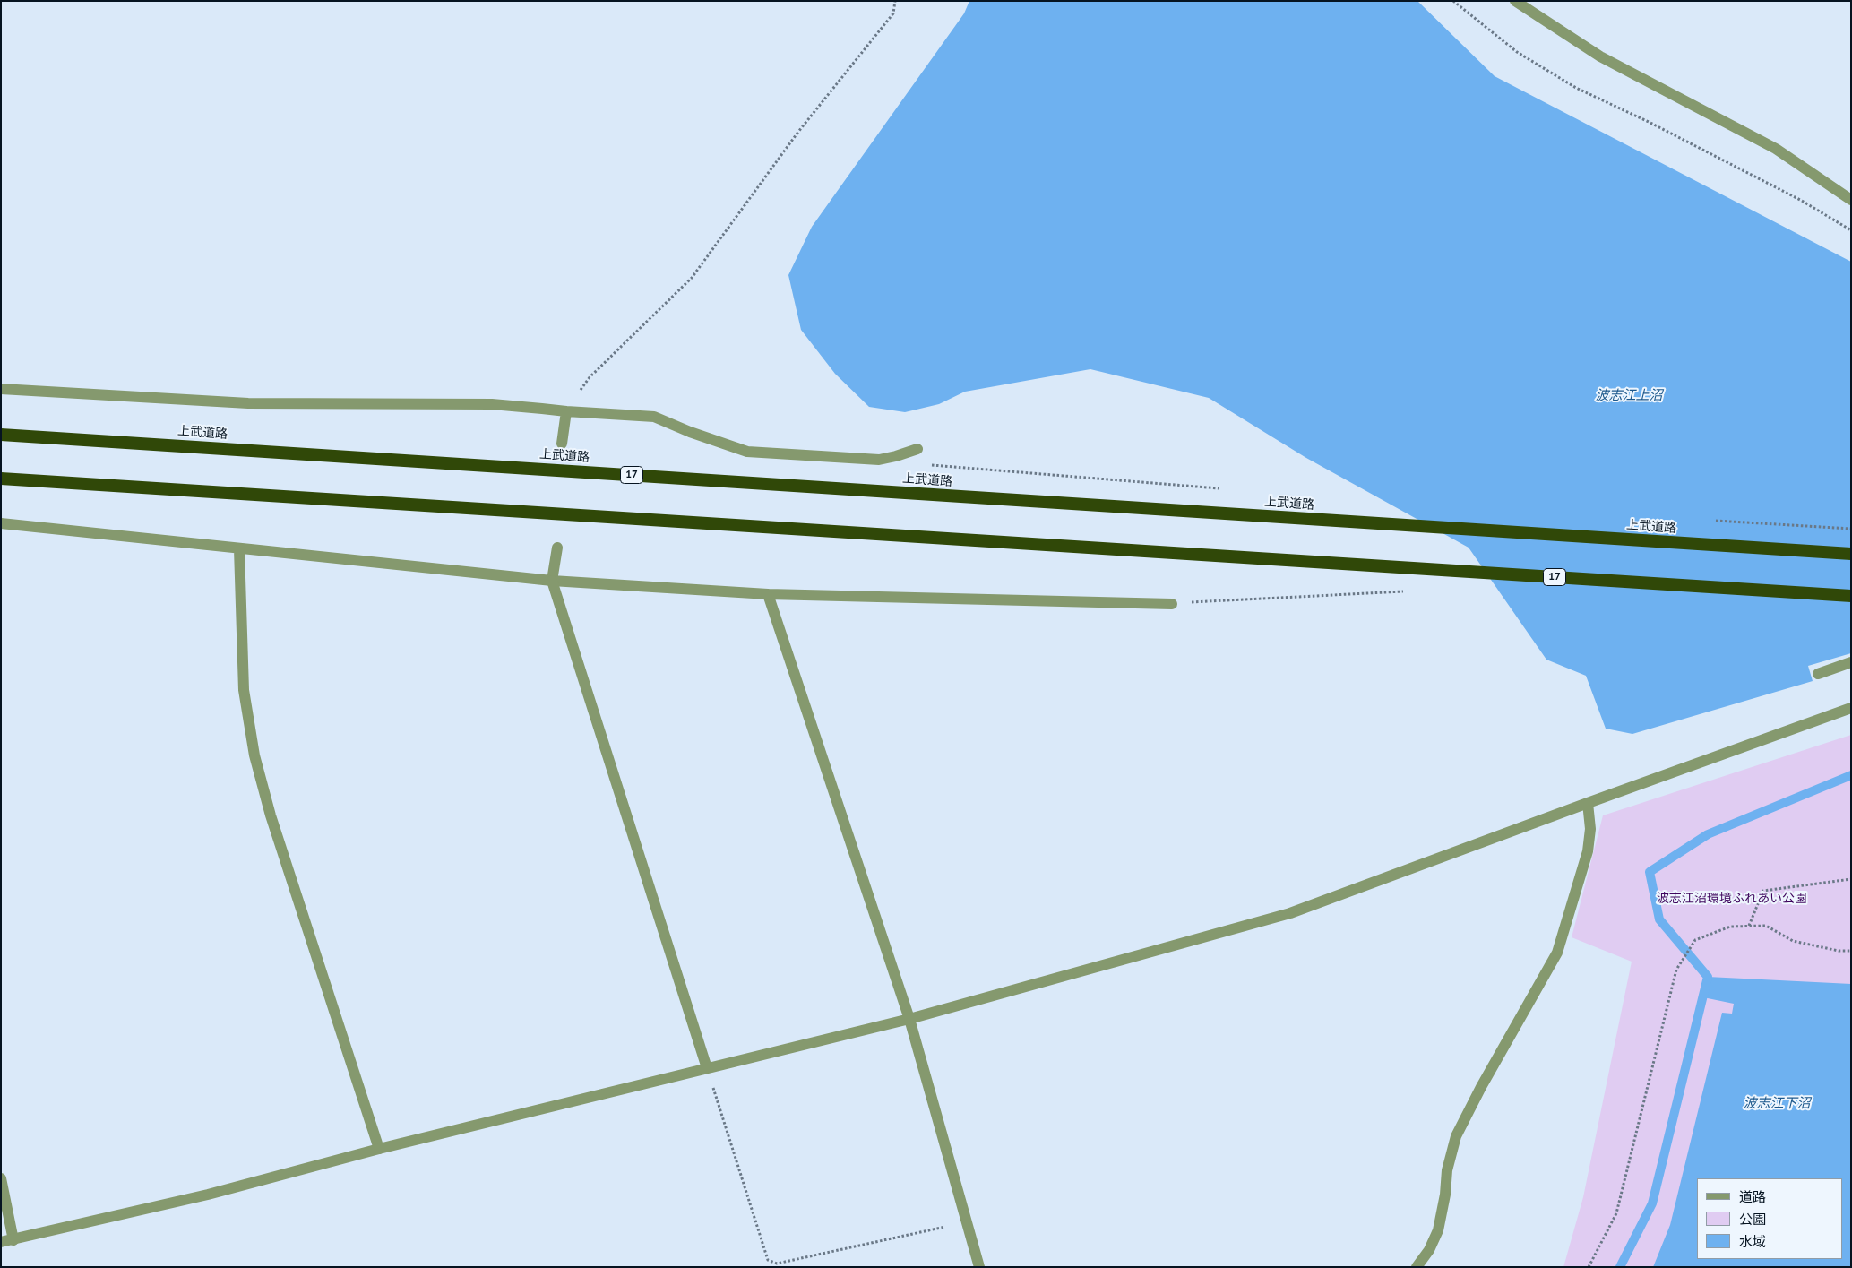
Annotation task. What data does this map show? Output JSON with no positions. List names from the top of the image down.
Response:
{
  "streets": {
    "highway": ["上武道路", "17"]
  },
  "water": ["波志江上沼", "波志江下沼"],
  "parks": ["波志江沼環境ふれあい公園"],
  "legend": ["道路", "公園", "水域"]
}
